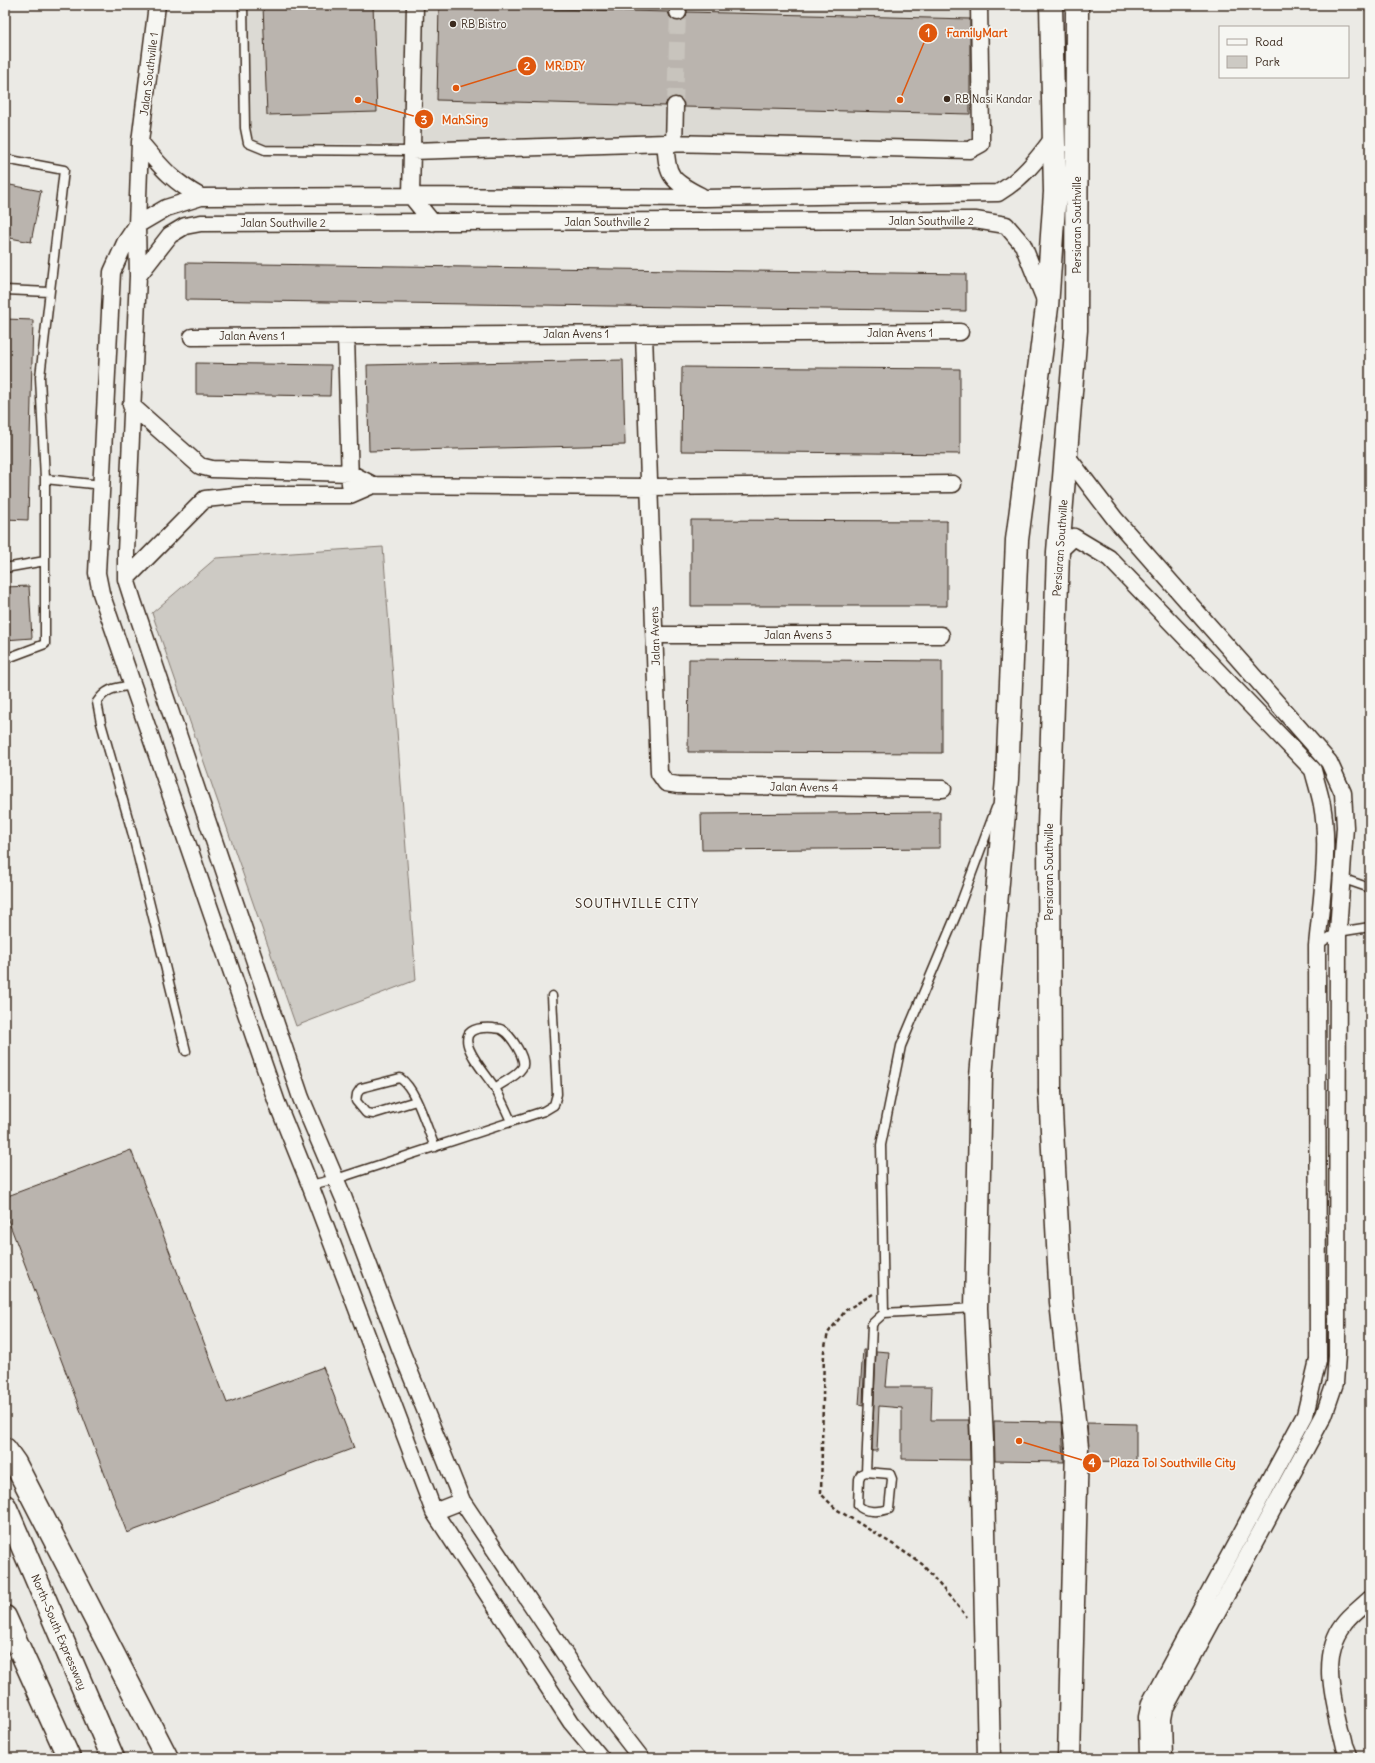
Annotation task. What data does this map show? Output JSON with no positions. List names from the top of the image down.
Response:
{
  "streets": {
    "main road": ["Persiaran Southville", "North–South Expressway"],
    "street": [
      "Jalan Southville 1",
      "Jalan Southville 2",
      "Jalan Avens 1",
      "Jalan Avens 3",
      "Jalan Avens",
      "Jalan Avens 4"
    ]
  },
  "crossings": [
    ["Jalan Southville 1", "Jalan Southville 2"],
    ["Jalan Southville 2", "Persiaran Southville"],
    ["Jalan Avens 1", "Jalan Avens"],
    ["Jalan Avens 3", "Jalan Avens"],
    ["Jalan Avens", "Jalan Avens 4"]
  ],
  "districts": ["SOUTHVILLE CITY"],
  "places": [
    "RB Bistro",
    "MR.DIY",
    "RB Nasi Kandar",
    "MahSing",
    "FamilyMart",
    "Plaza Tol Southville City"
  ],
  "legend": ["Road", "Park"]
}
